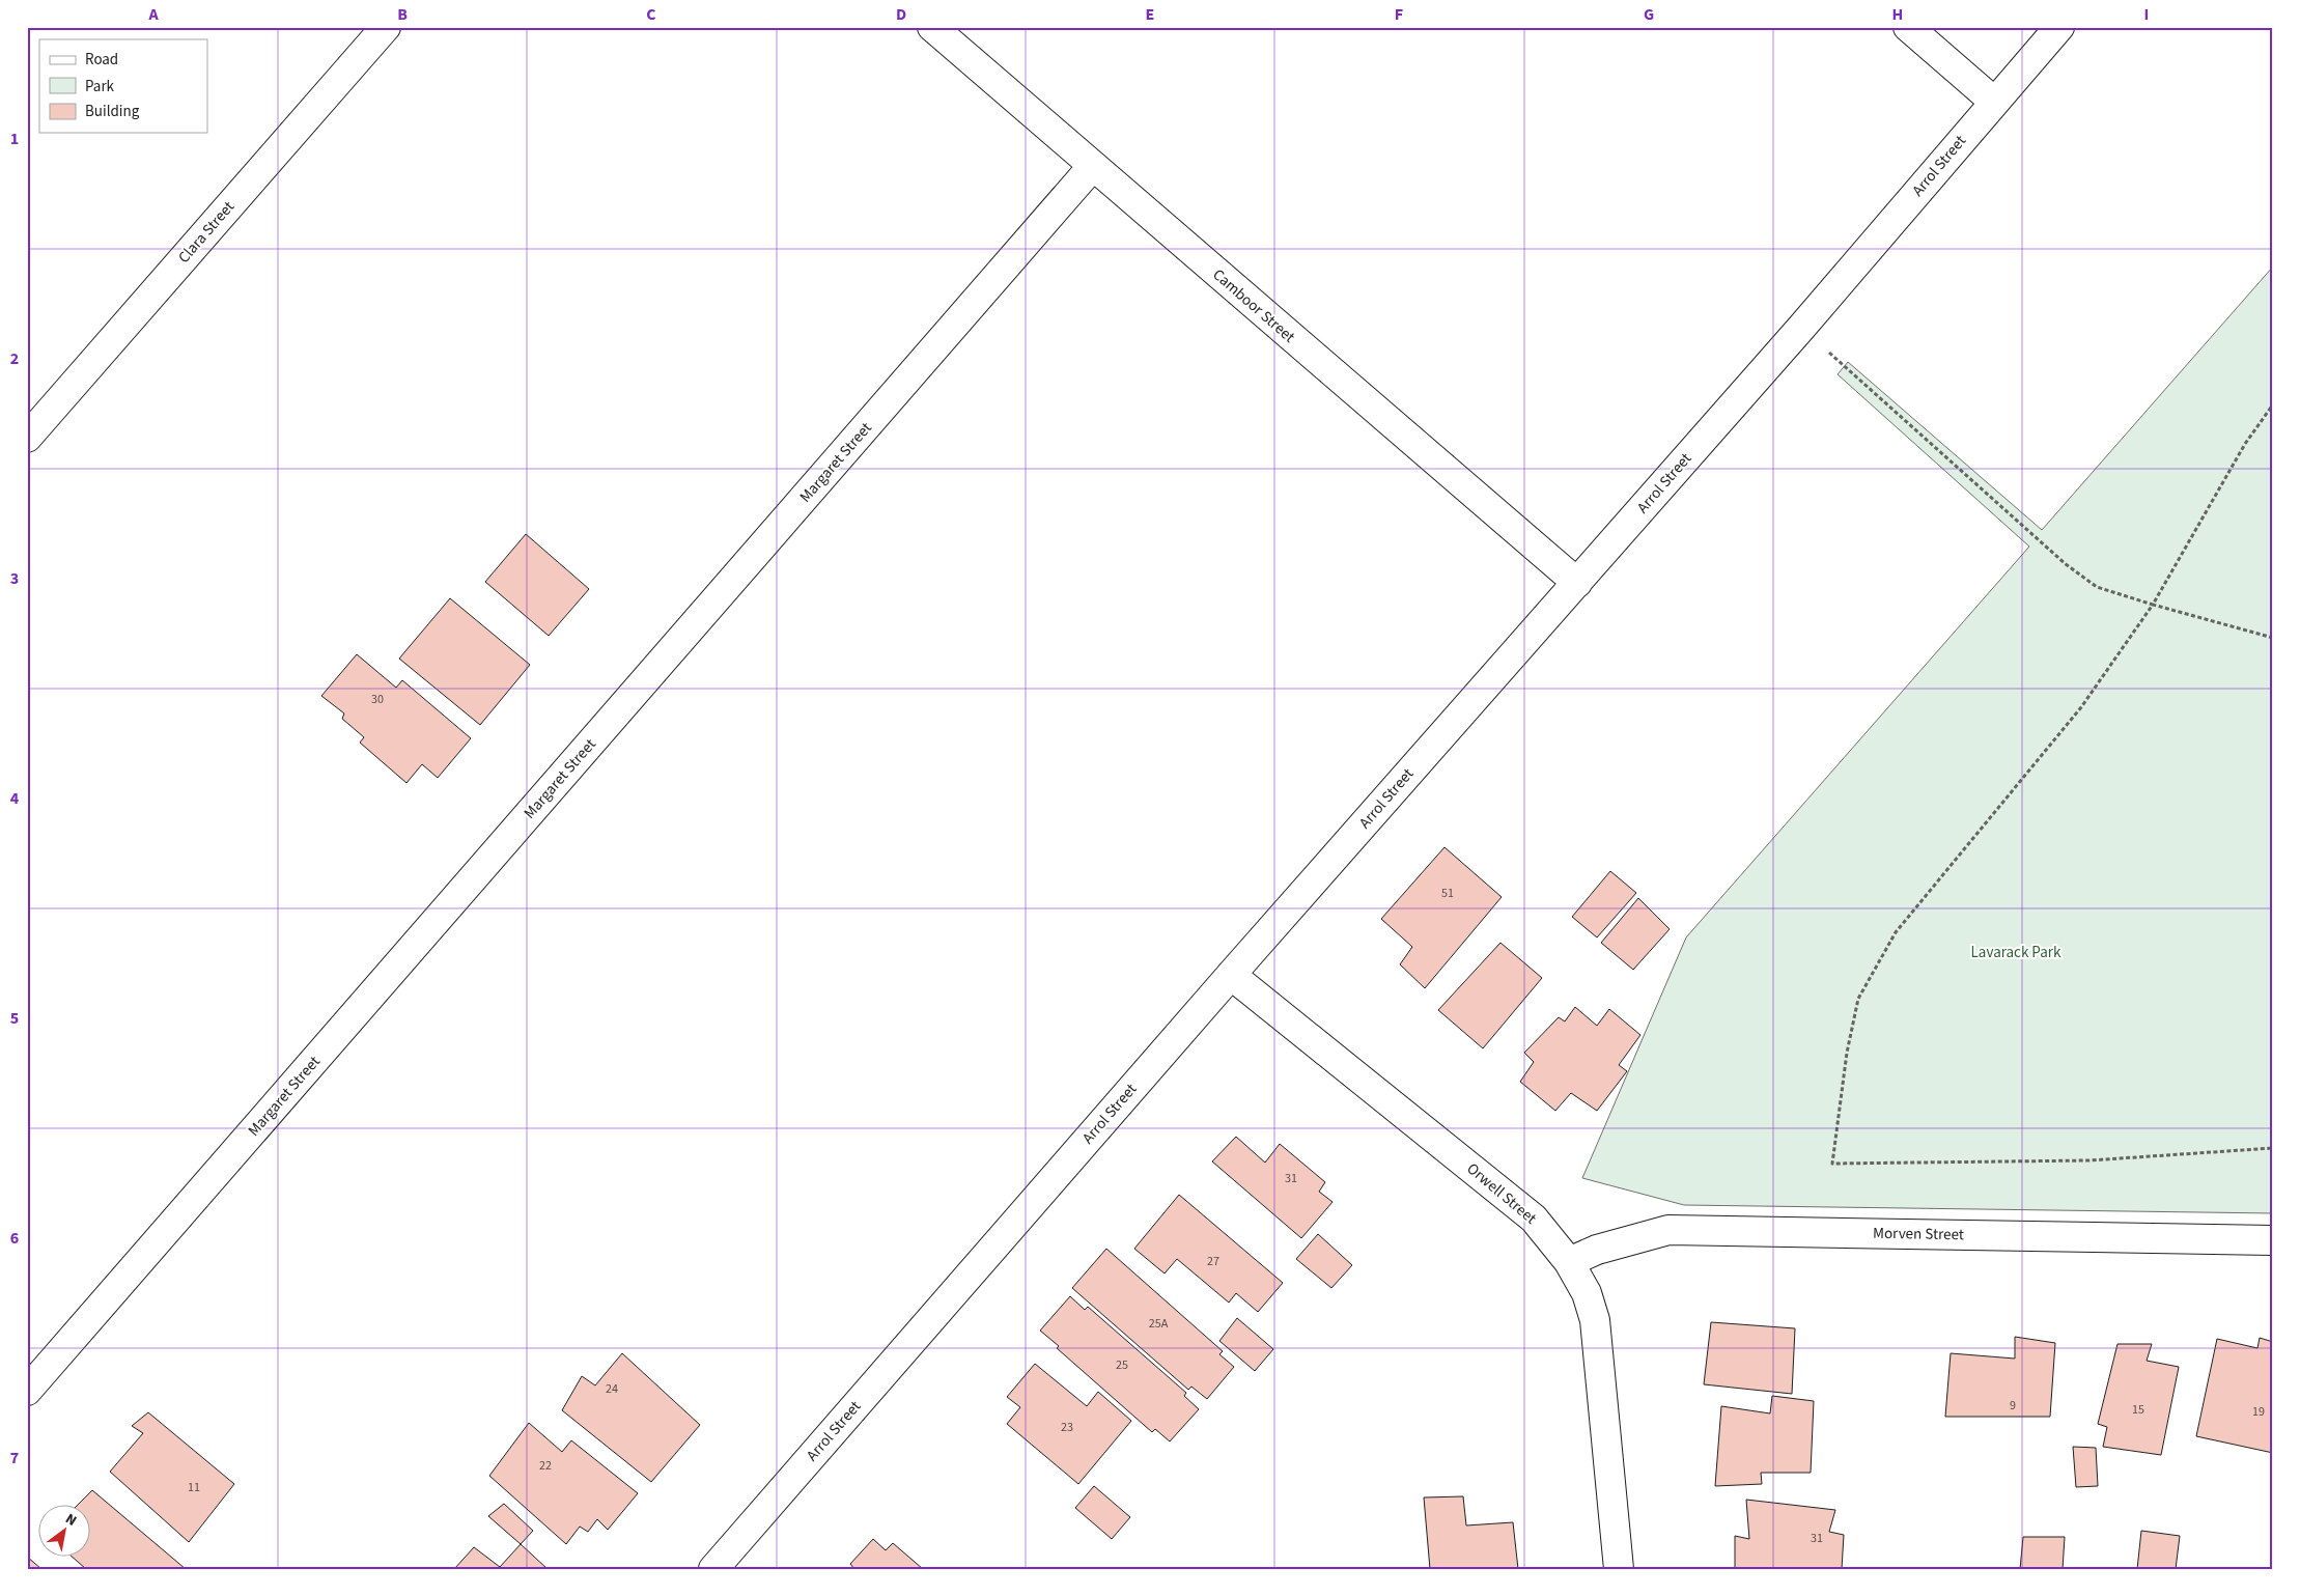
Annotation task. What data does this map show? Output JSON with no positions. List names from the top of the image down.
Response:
{
  "streets": {
    "street": [
      "Arrol Street",
      "Clara Street",
      "Camboor Street",
      "Margaret Street",
      "Orwell Street",
      "Morven Street"
    ]
  },
  "crossings": [
    ["Arrol Street", "Camboor Street"],
    ["Arrol Street", "Orwell Street"],
    ["Camboor Street", "Margaret Street"],
    ["Orwell Street", "Morven Street"]
  ],
  "parks": ["Lavarack Park"],
  "house_numbers": [
    "30",
    "51",
    "31",
    "27",
    "25A",
    "25",
    "24",
    "9",
    "15",
    "19",
    "23",
    "22",
    "11",
    "31"
  ],
  "legend": ["Road", "Park", "Building"],
  "north": "top right",
  "grid": {
    "columns": [
      "A",
      "B",
      "C",
      "D",
      "E",
      "F",
      "G",
      "H",
      "I"
    ],
    "rows": [
      "1",
      "2",
      "3",
      "4",
      "5",
      "6",
      "7"
    ]
  }
}
